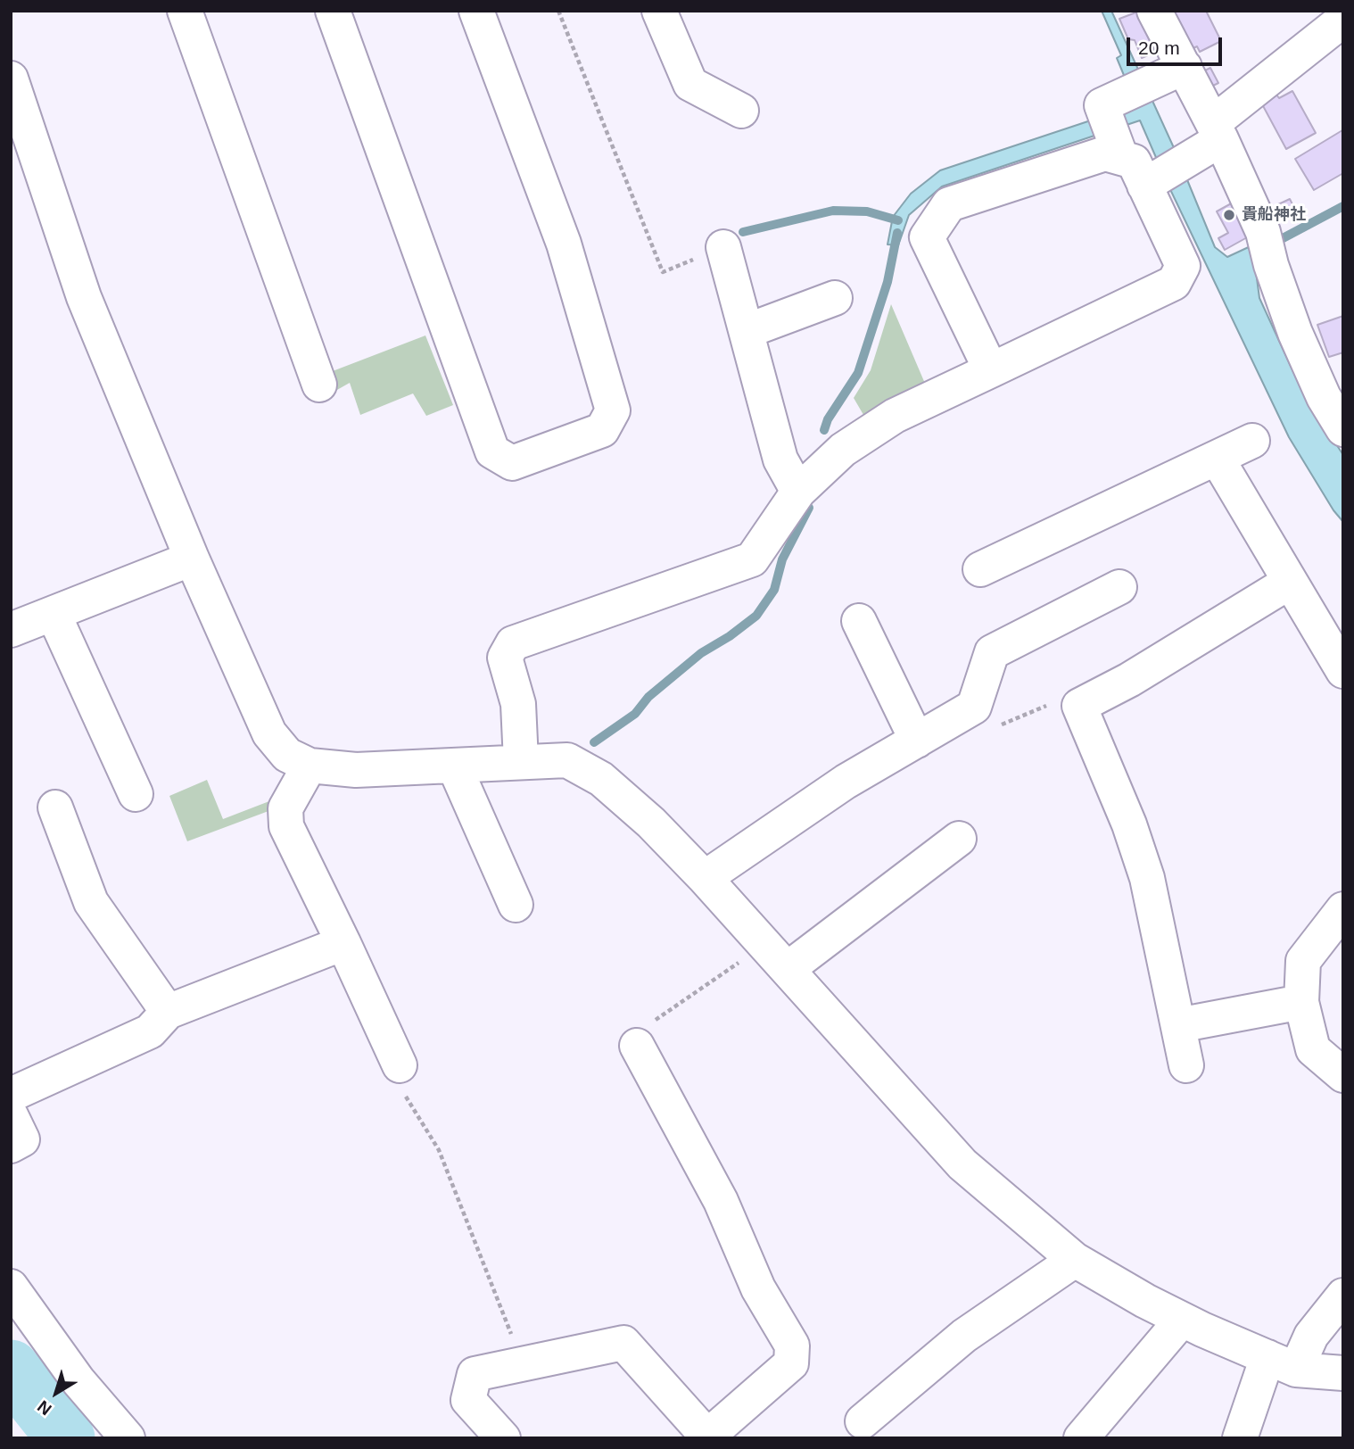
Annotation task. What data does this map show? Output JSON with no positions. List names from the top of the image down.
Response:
{
  "places": ["貴船神社"],
  "scale_bar": "20 m",
  "north": "bottom left"
}
